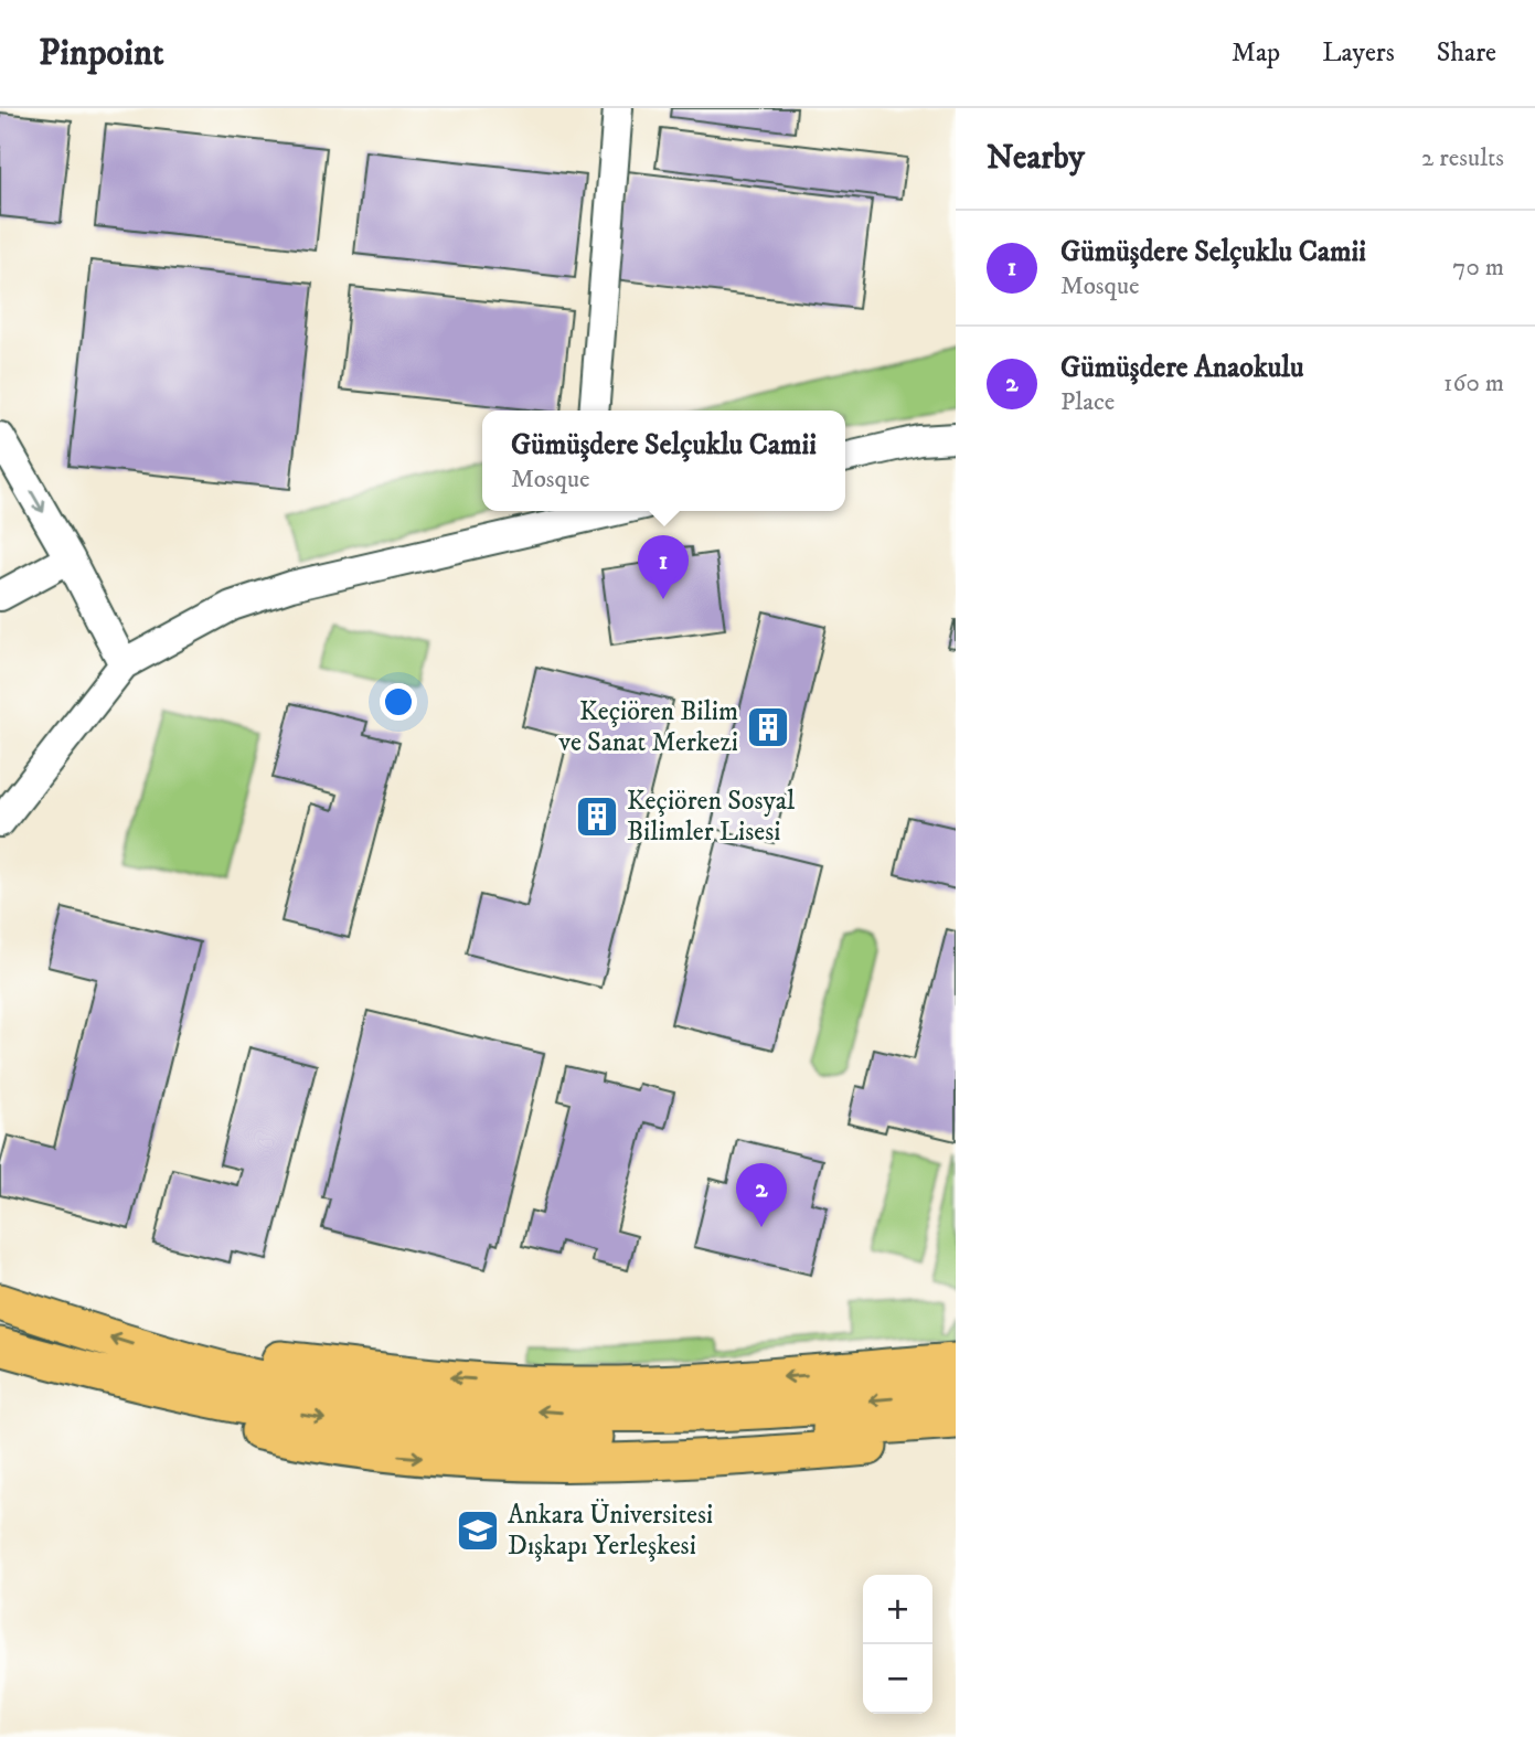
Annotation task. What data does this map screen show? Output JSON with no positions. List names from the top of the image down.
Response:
{
  "places": {
    "building": ["Keçiören Bilim ve Sanat Merkezi", "Keçiören Sosyal Bilimler Lisesi"],
    "school or university": ["Ankara Üniversitesi Dışkapı Yerleşkesi"]
  },
  "page": {
    "header": "Pinpoint",
    "nav": ["Map", "Layers", "Share"],
    "heading": ["Nearby", "2 results"],
    "list": [
      {
        "mark": "1",
        "name": "Gümüşdere Selçuklu Camii",
        "note": "Mosque",
        "value": "70 m"
      },
      {
        "mark": "2",
        "name": "Gümüşdere Anaokulu",
        "note": "Place",
        "value": "160 m"
      }
    ],
    "popup": ["Gümüşdere Selçuklu Camii", "Mosque"],
    "pins": ["1", "2"],
    "map_buttons": ["+", "−"]
  }
}
